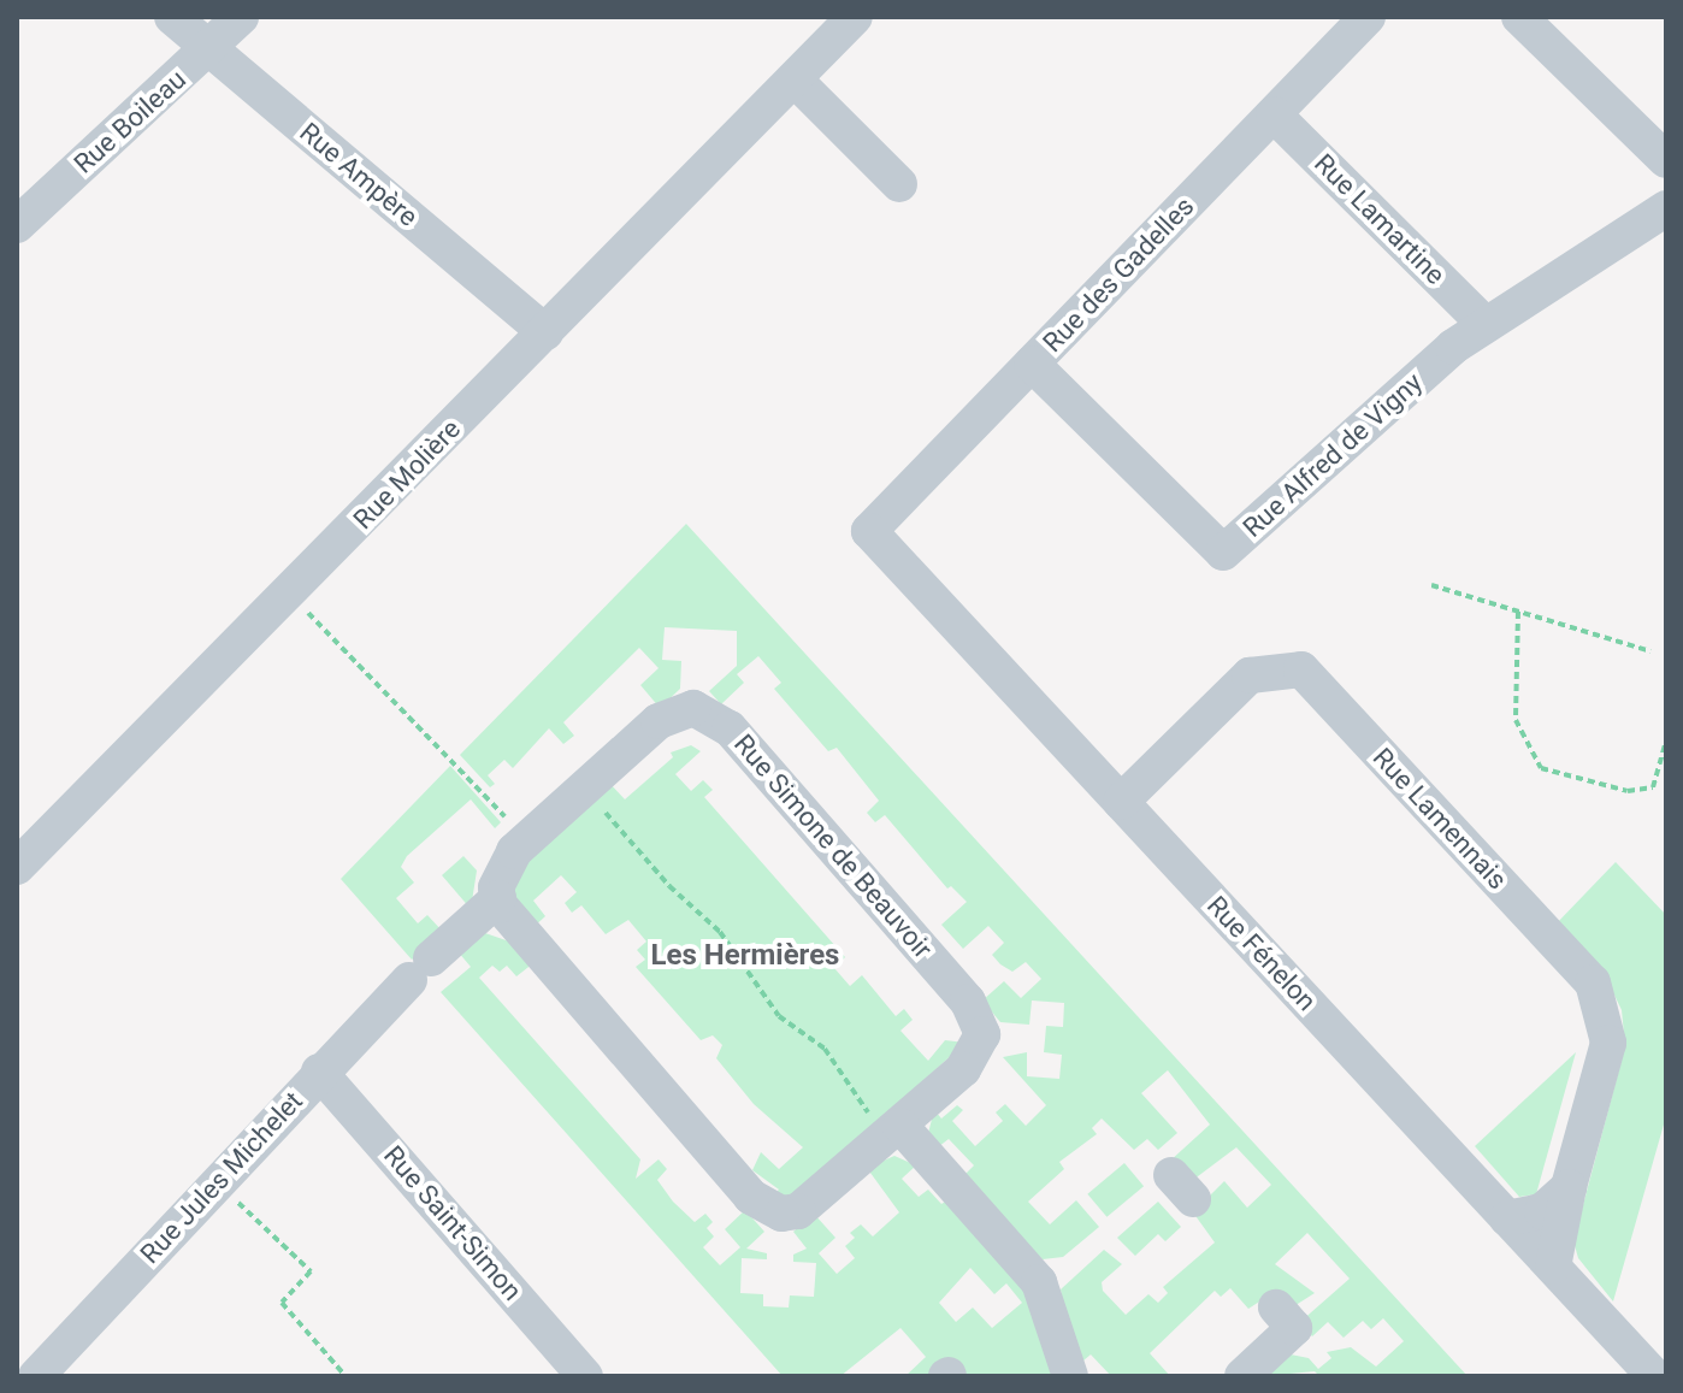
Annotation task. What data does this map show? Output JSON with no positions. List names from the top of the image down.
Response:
{
  "streets": {
    "street": [
      "Rue Boileau",
      "Rue Ampère",
      "Rue Lamartine",
      "Rue des Gadelles",
      "Rue Alfred de Vigny",
      "Rue Molière",
      "Rue Lamennais",
      "Rue Simone de Beauvoir",
      "Rue Fénelon",
      "Rue Jules Michelet",
      "Rue Saint-Simon"
    ]
  },
  "crossings": [
    ["Rue Boileau", "Rue Ampère"],
    ["Rue Ampère", "Rue Molière"],
    ["Rue Lamartine", "Rue des Gadelles"],
    ["Rue Lamartine", "Rue Alfred de Vigny"],
    ["Rue des Gadelles", "Rue Alfred de Vigny"],
    ["Rue des Gadelles", "Rue Fénelon"],
    ["Rue Lamennais", "Rue Fénelon"],
    ["Rue Simone de Beauvoir", "Rue Jules Michelet"],
    ["Rue Jules Michelet", "Rue Saint-Simon"]
  ],
  "districts": ["Les Hermières"]
}
